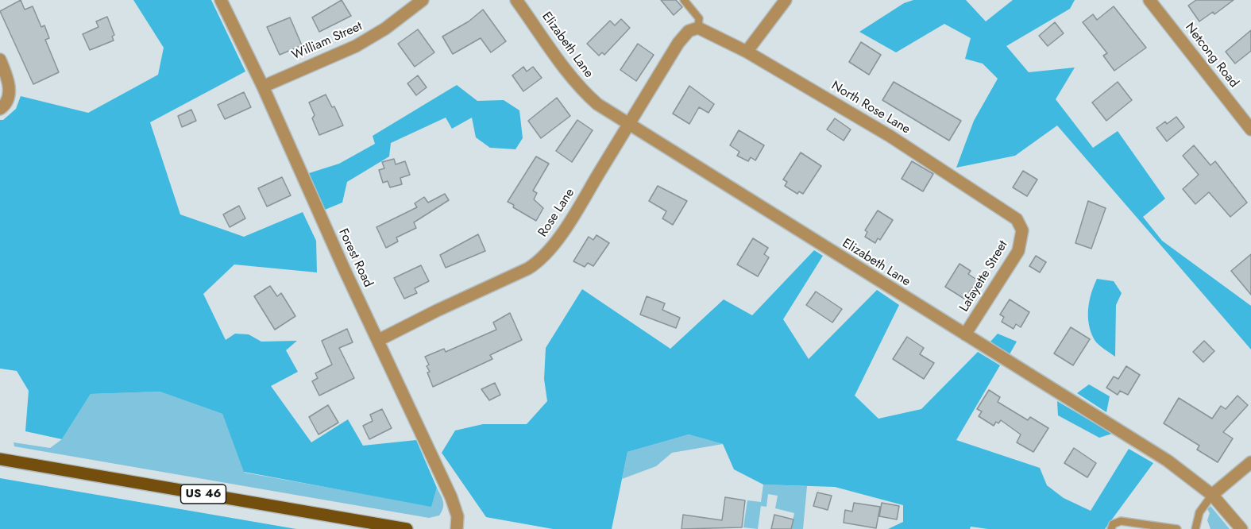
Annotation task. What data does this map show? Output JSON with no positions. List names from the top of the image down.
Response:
{
  "streets": {
    "main road": ["US 46"],
    "street": [
      "William Street",
      "Elizabeth Lane",
      "Netcong Road",
      "North Rose Lane",
      "Rose Lane",
      "Forest Road",
      "Lafayette Street"
    ]
  },
  "crossings": [
    ["William Street", "Forest Road"],
    ["Elizabeth Lane", "Rose Lane"],
    ["Elizabeth Lane", "Lafayette Street"],
    ["North Rose Lane", "Rose Lane"],
    ["North Rose Lane", "Lafayette Street"],
    ["Rose Lane", "Forest Road"]
  ]
}
